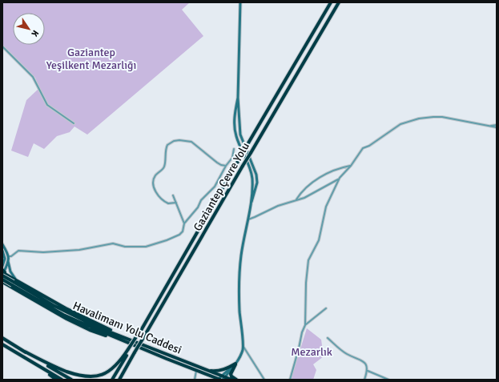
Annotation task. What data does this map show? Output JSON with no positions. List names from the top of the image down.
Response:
{
  "streets": {
    "highway": ["Gaziantep Çevre Yolu", "Havalimanı Yolu Caddesi"]
  },
  "parks": ["Gaziantep Yeşilkent Mezarlığı", "Mezarlık"],
  "north": "bottom right"
}
